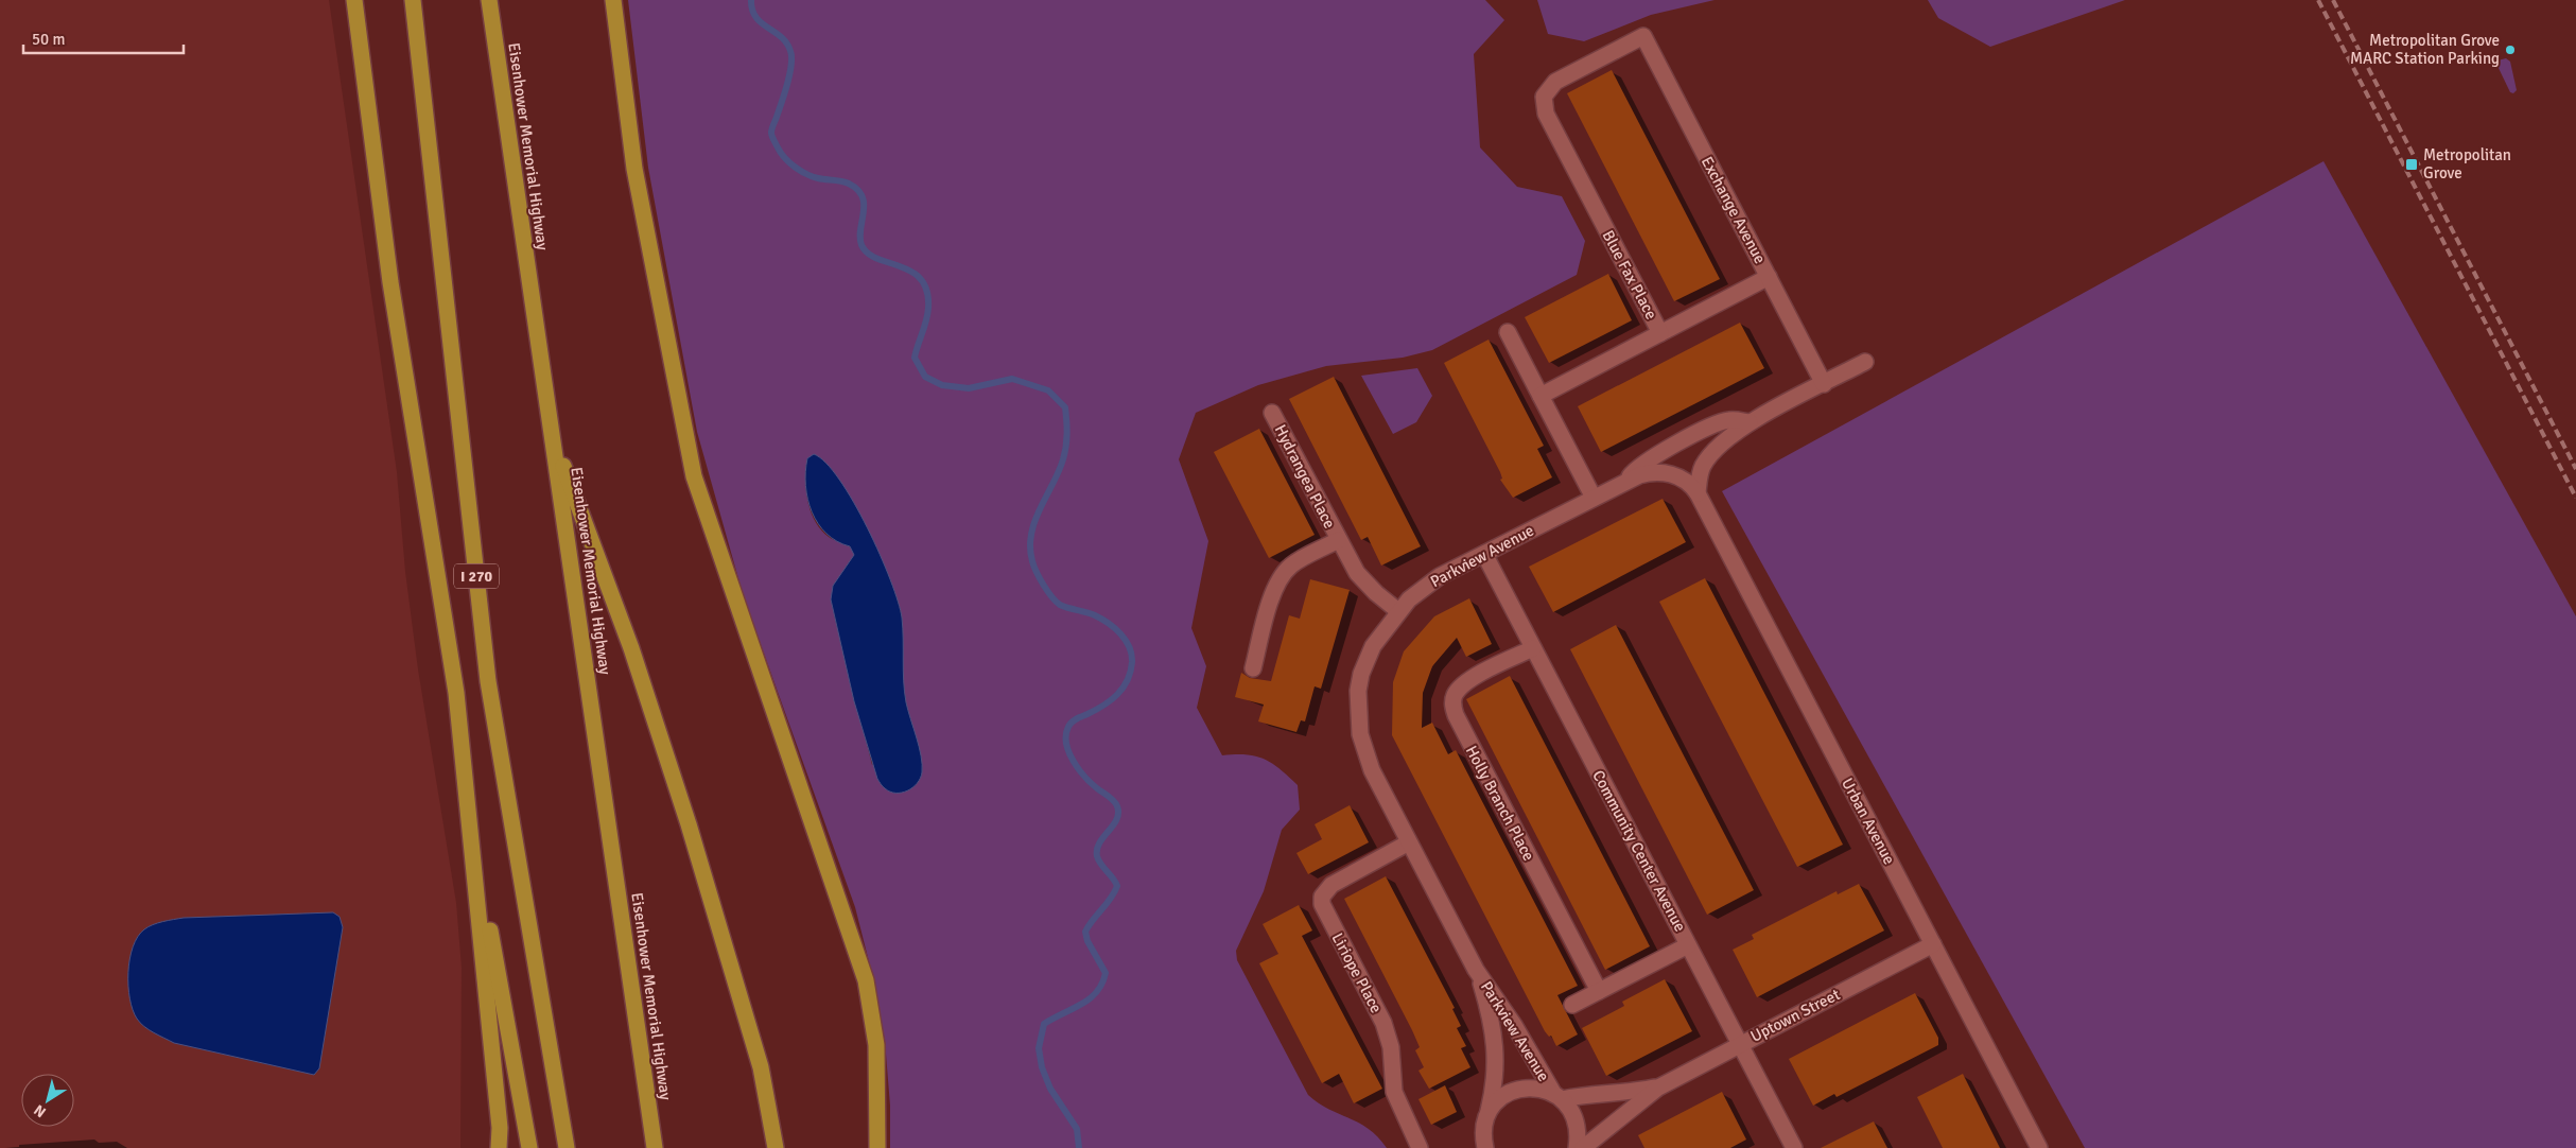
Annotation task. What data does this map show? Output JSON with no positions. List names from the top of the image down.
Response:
{
  "streets": {
    "highway": ["Eisenhower Memorial Highway", "I 270"],
    "street": [
      "Exchange Avenue",
      "Blue Fax Place",
      "Hydrangea Place",
      "Parkview Avenue",
      "Holly Branch Place",
      "Urban Avenue",
      "Community Center Avenue",
      "Liriope Place",
      "Uptown Street"
    ]
  },
  "crossings": [
    ["Exchange Avenue", "Blue Fax Place"],
    ["Exchange Avenue", "Parkview Avenue"],
    ["Hydrangea Place", "Parkview Avenue"],
    ["Parkview Avenue", "Urban Avenue"],
    ["Parkview Avenue", "Community Center Avenue"],
    ["Parkview Avenue", "Liriope Place"],
    ["Parkview Avenue", "Uptown Street"],
    ["Holly Branch Place", "Community Center Avenue"],
    ["Urban Avenue", "Uptown Street"],
    ["Community Center Avenue", "Uptown Street"]
  ],
  "places": {
    "other": ["Metropolitan Grove MARC Station Parking"],
    "transit": ["Metropolitan Grove"]
  },
  "scale_bar": "50 m",
  "north": "bottom left"
}
